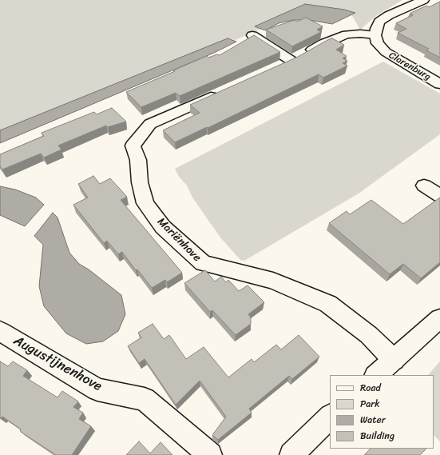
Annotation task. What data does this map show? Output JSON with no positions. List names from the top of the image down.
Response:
{
  "streets": {
    "street": ["Clarenburg", "Mariënhove", "Augustijnenhove"]
  },
  "legend": [
    "Road",
    "Park",
    "Water",
    "Building"
  ]
}
